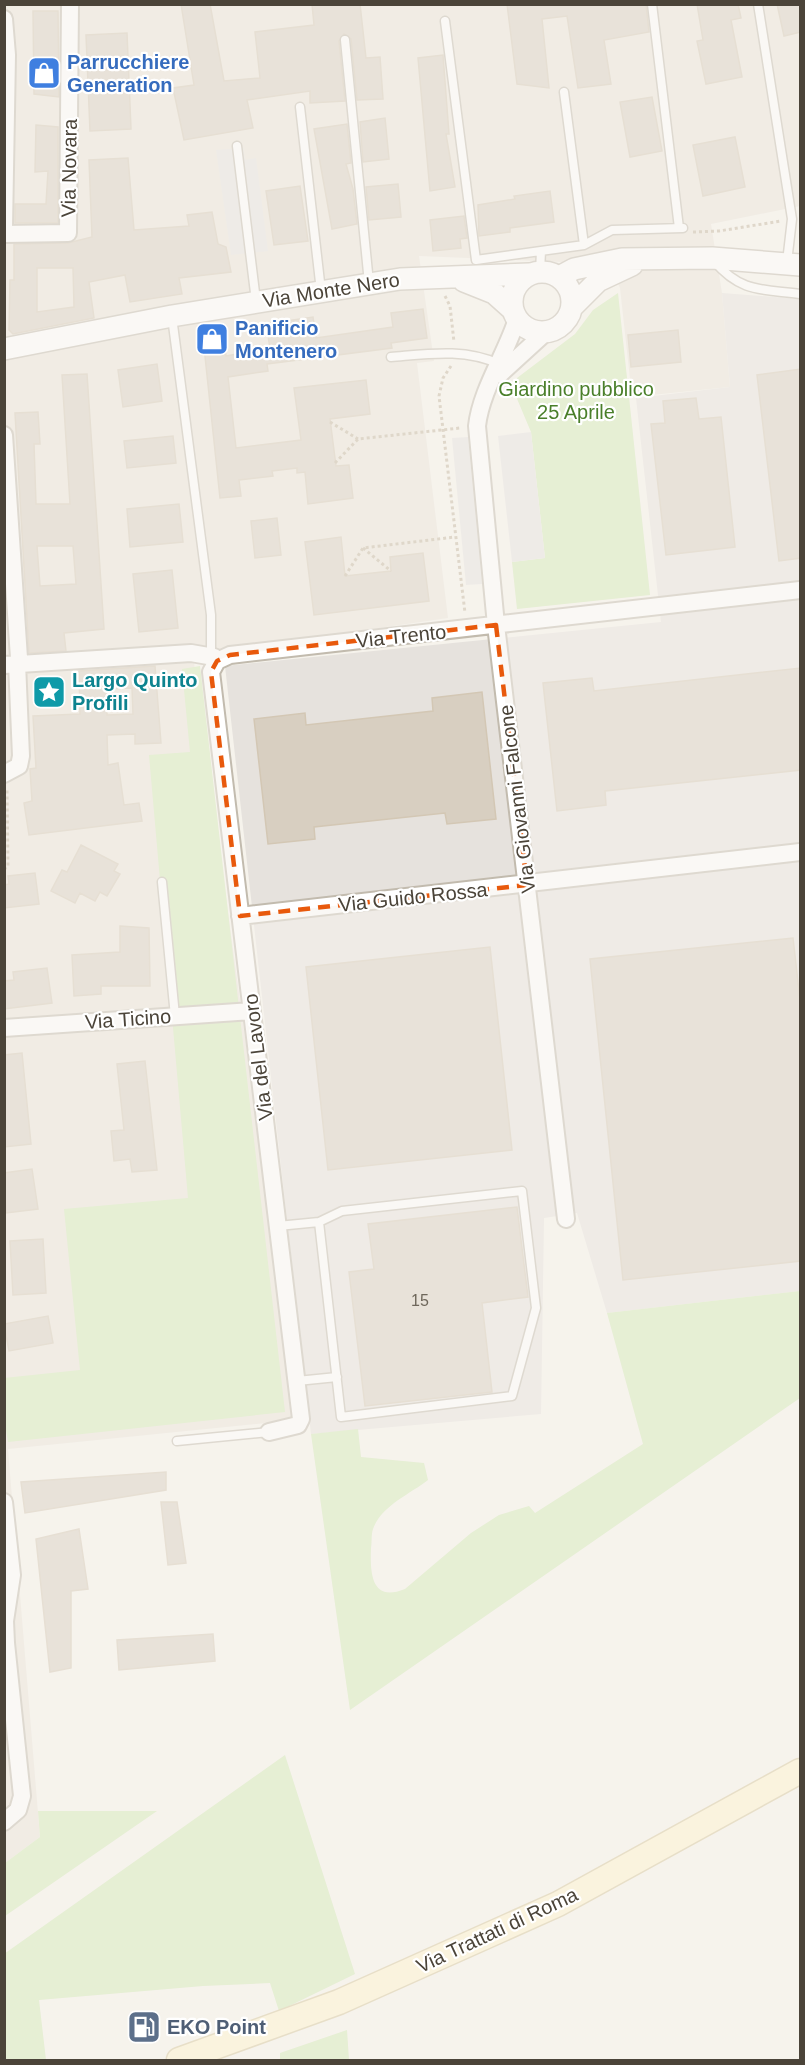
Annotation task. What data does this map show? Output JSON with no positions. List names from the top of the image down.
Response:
{
  "streets": {
    "main road": ["Via Trattati di Roma"],
    "street": [
      "Via Novara",
      "Via Monte Nero",
      "Via Trento",
      "Via Giovanni Falcone",
      "Via Guido Rossa",
      "Via Ticino",
      "Via del Lavoro"
    ]
  },
  "crossings": [
    ["Via Monte Nero", "Via Giovanni Falcone"],
    ["Via Trento", "Via Giovanni Falcone"],
    ["Via Trento", "Via del Lavoro"],
    ["Via Giovanni Falcone", "Via Guido Rossa"],
    ["Via Guido Rossa", "Via del Lavoro"],
    ["Via Ticino", "Via del Lavoro"]
  ],
  "parks": ["Giardino pubblico 25 Aprile"],
  "places": {
    "shop": ["Parrucchiere Generation", "Panificio Montenero"],
    "place": ["Largo Quinto Profili"],
    "fuel station": ["EKO Point"]
  },
  "house_numbers": ["15"]
}
